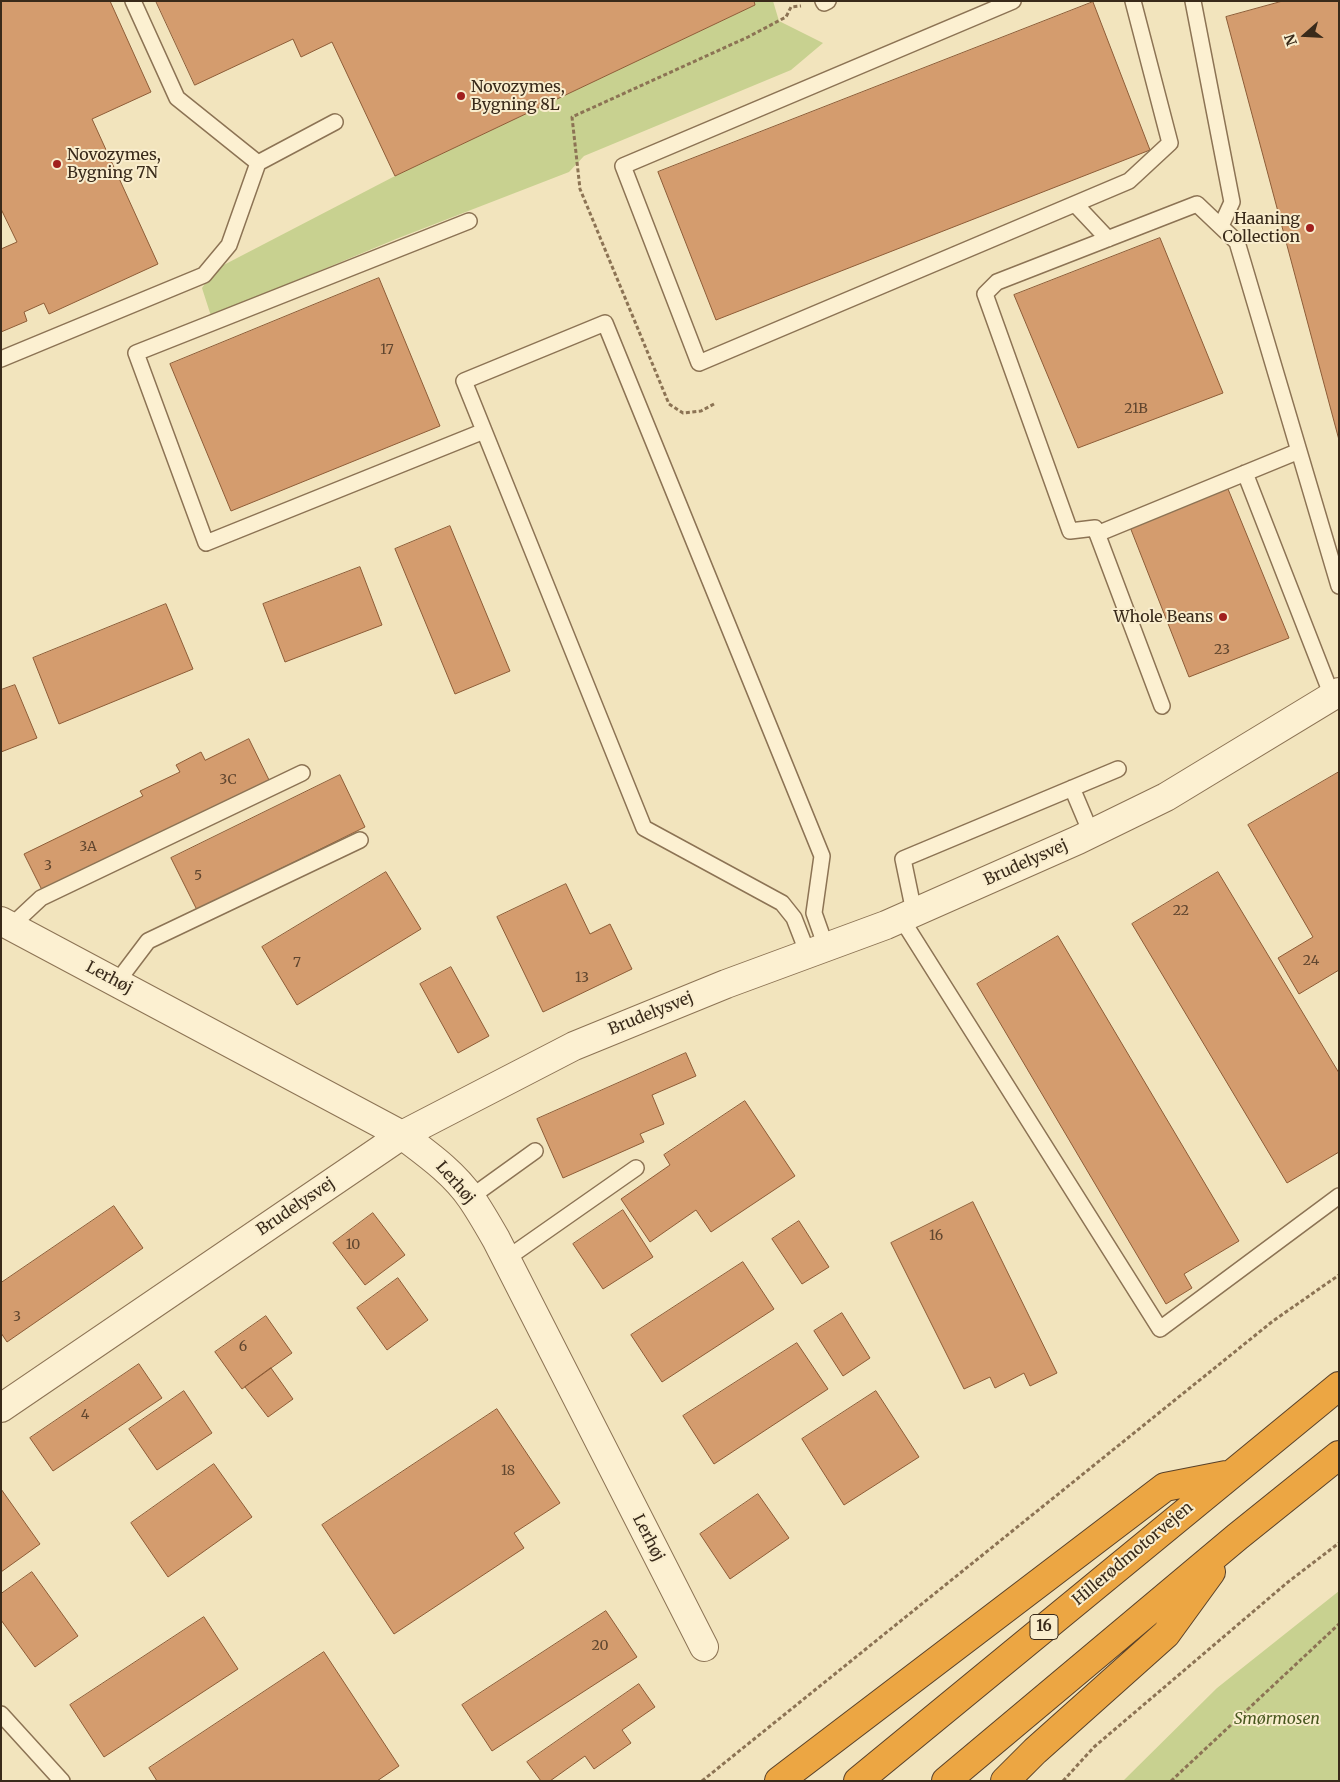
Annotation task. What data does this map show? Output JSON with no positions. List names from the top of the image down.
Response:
{
  "streets": {
    "highway": ["Hillerødmotorvejen", "16"],
    "street": ["Brudelysvej", "Lerhøj"]
  },
  "crossings": [
    ["Brudelysvej", "Lerhøj"]
  ],
  "parks": ["Smørmosen"],
  "places": [
    "Novozymes, Bygning 8L",
    "Novozymes, Bygning 7N",
    "Haaning Collection",
    "Whole Beans"
  ],
  "house_numbers": [
    "17",
    "21B",
    "23",
    "3C",
    "3A",
    "3",
    "5",
    "22",
    "24",
    "7",
    "13",
    "16",
    "10",
    "3",
    "6",
    "4",
    "18",
    "20"
  ],
  "north": "left"
}
